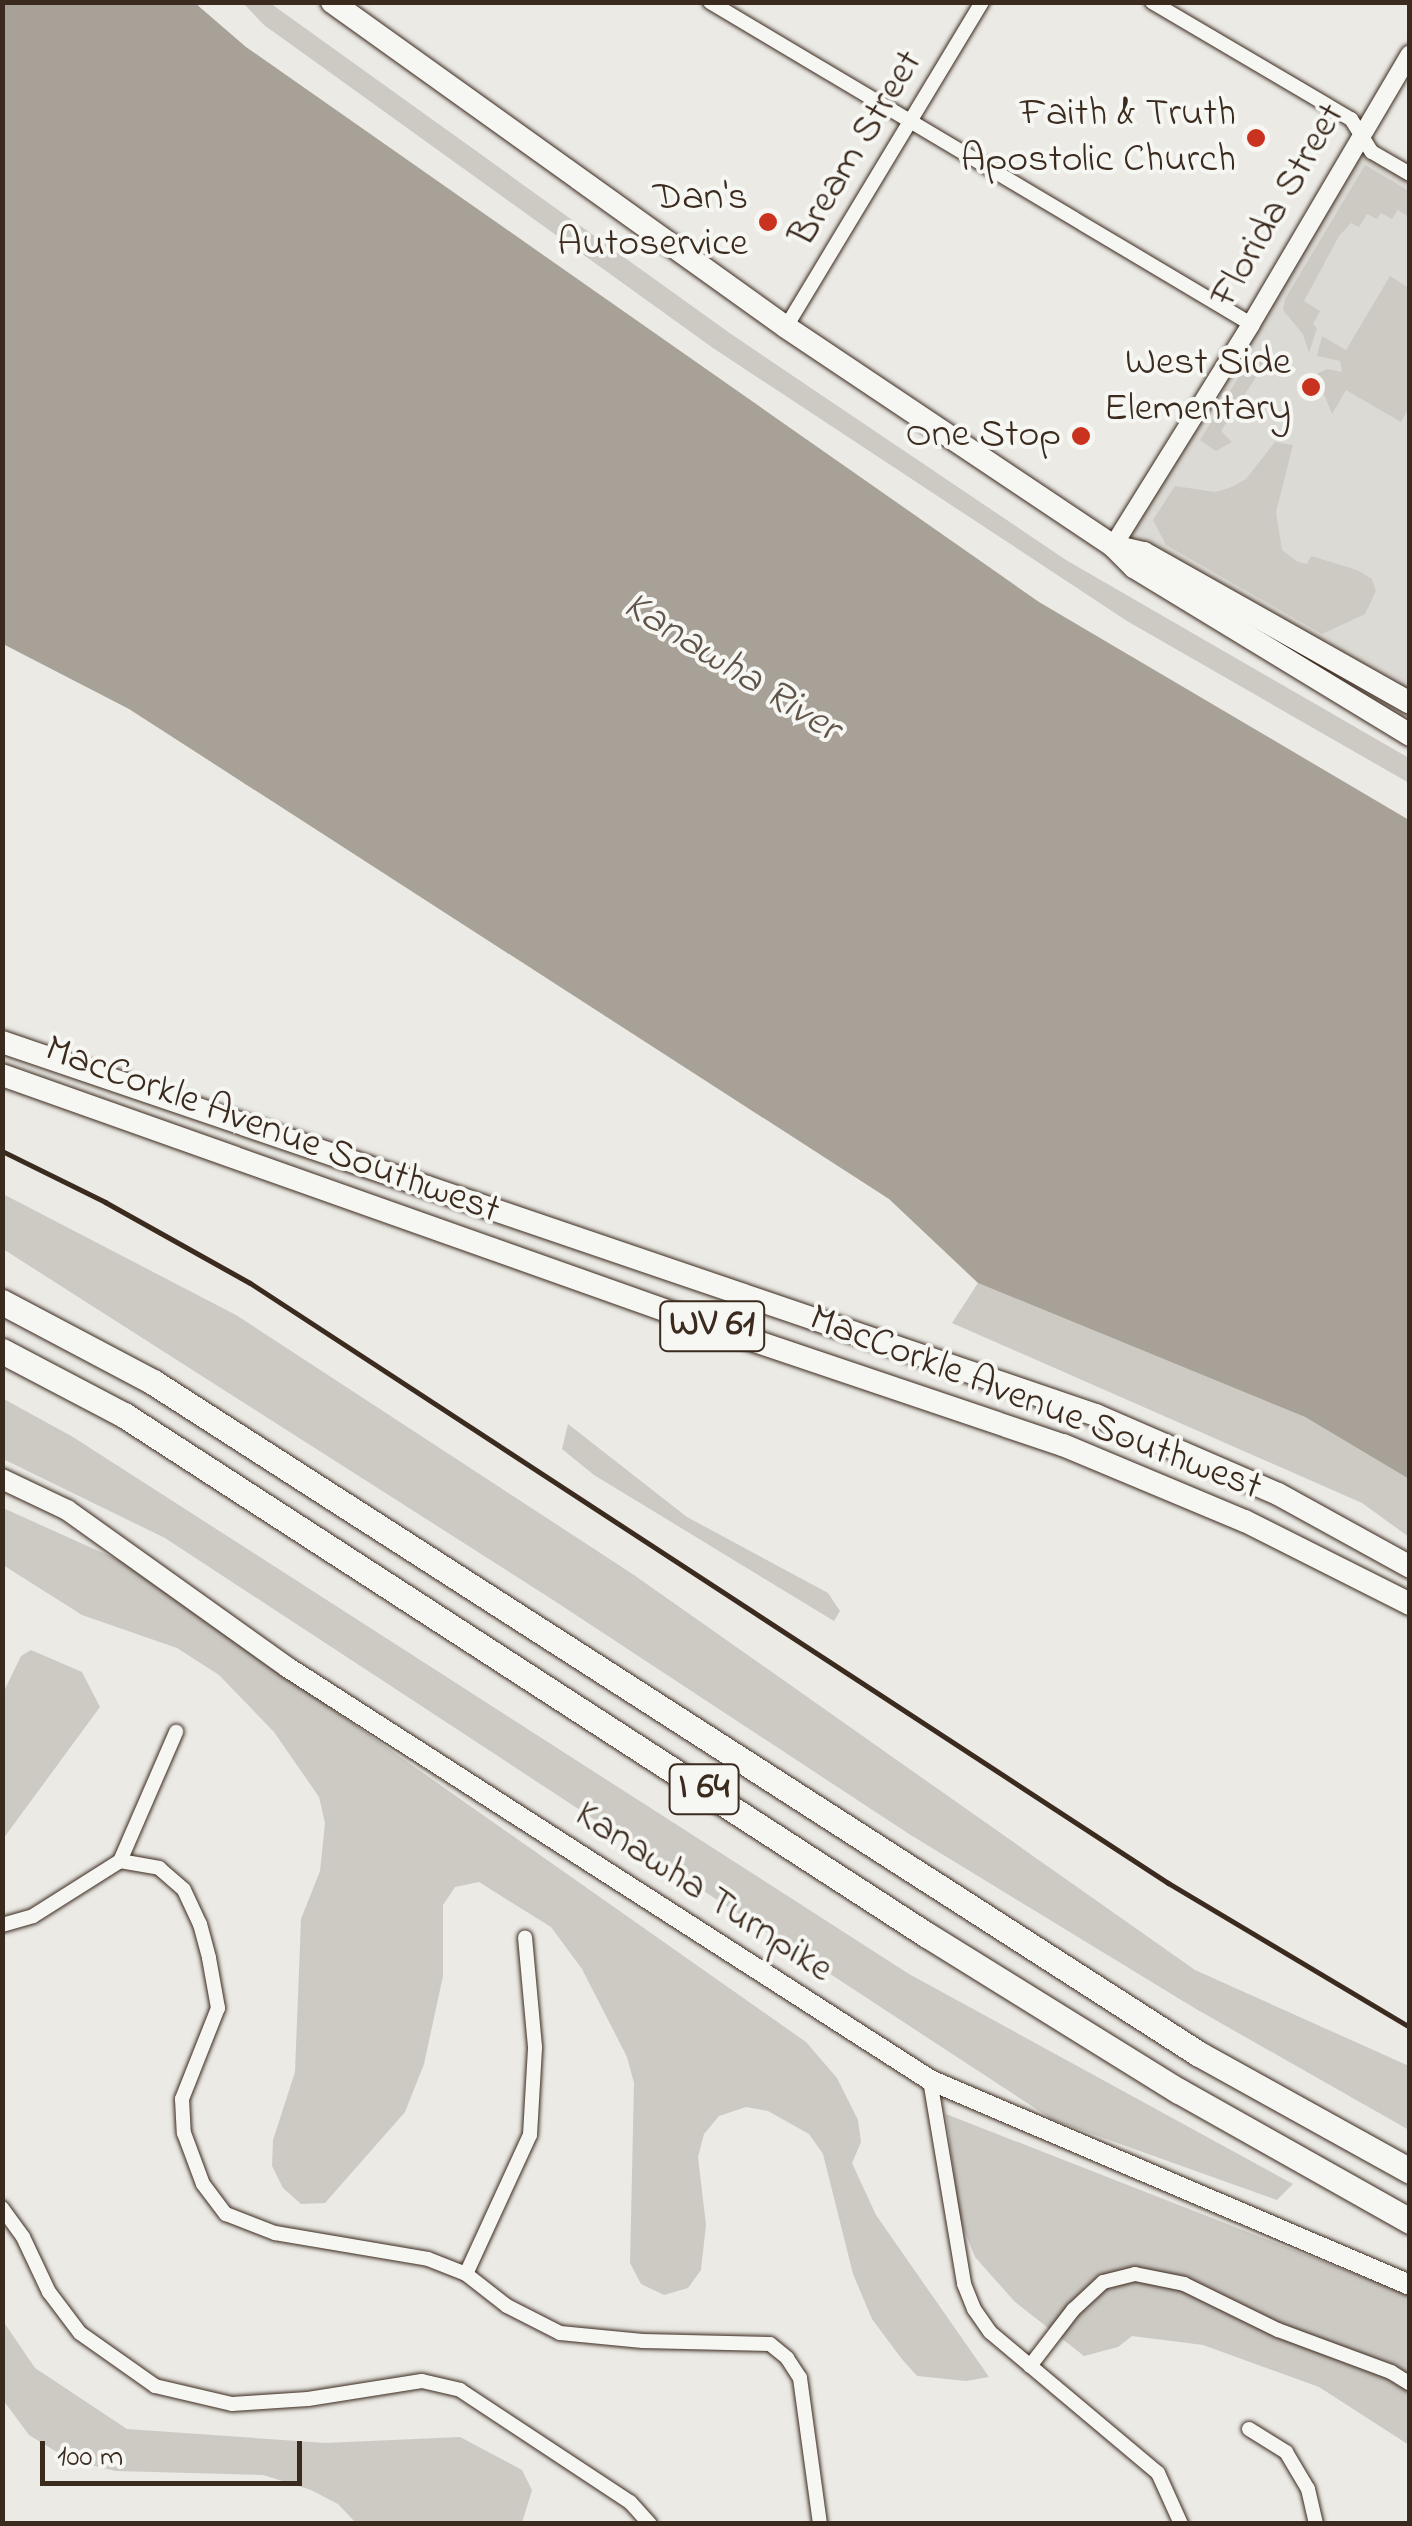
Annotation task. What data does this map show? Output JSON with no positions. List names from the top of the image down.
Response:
{
  "streets": {
    "highway": ["I 64"],
    "main road": ["MacCorkle Avenue Southwest", "WV 61", "Kanawha Turnpike"],
    "street": ["Bream Street", "Florida Street"]
  },
  "water": ["Kanawha River"],
  "places": [
    "Faith & Truth Apostolic Church",
    "Dan's Autoservice",
    "West Side Elementary",
    "One Stop"
  ],
  "scale_bar": "100 m"
}
